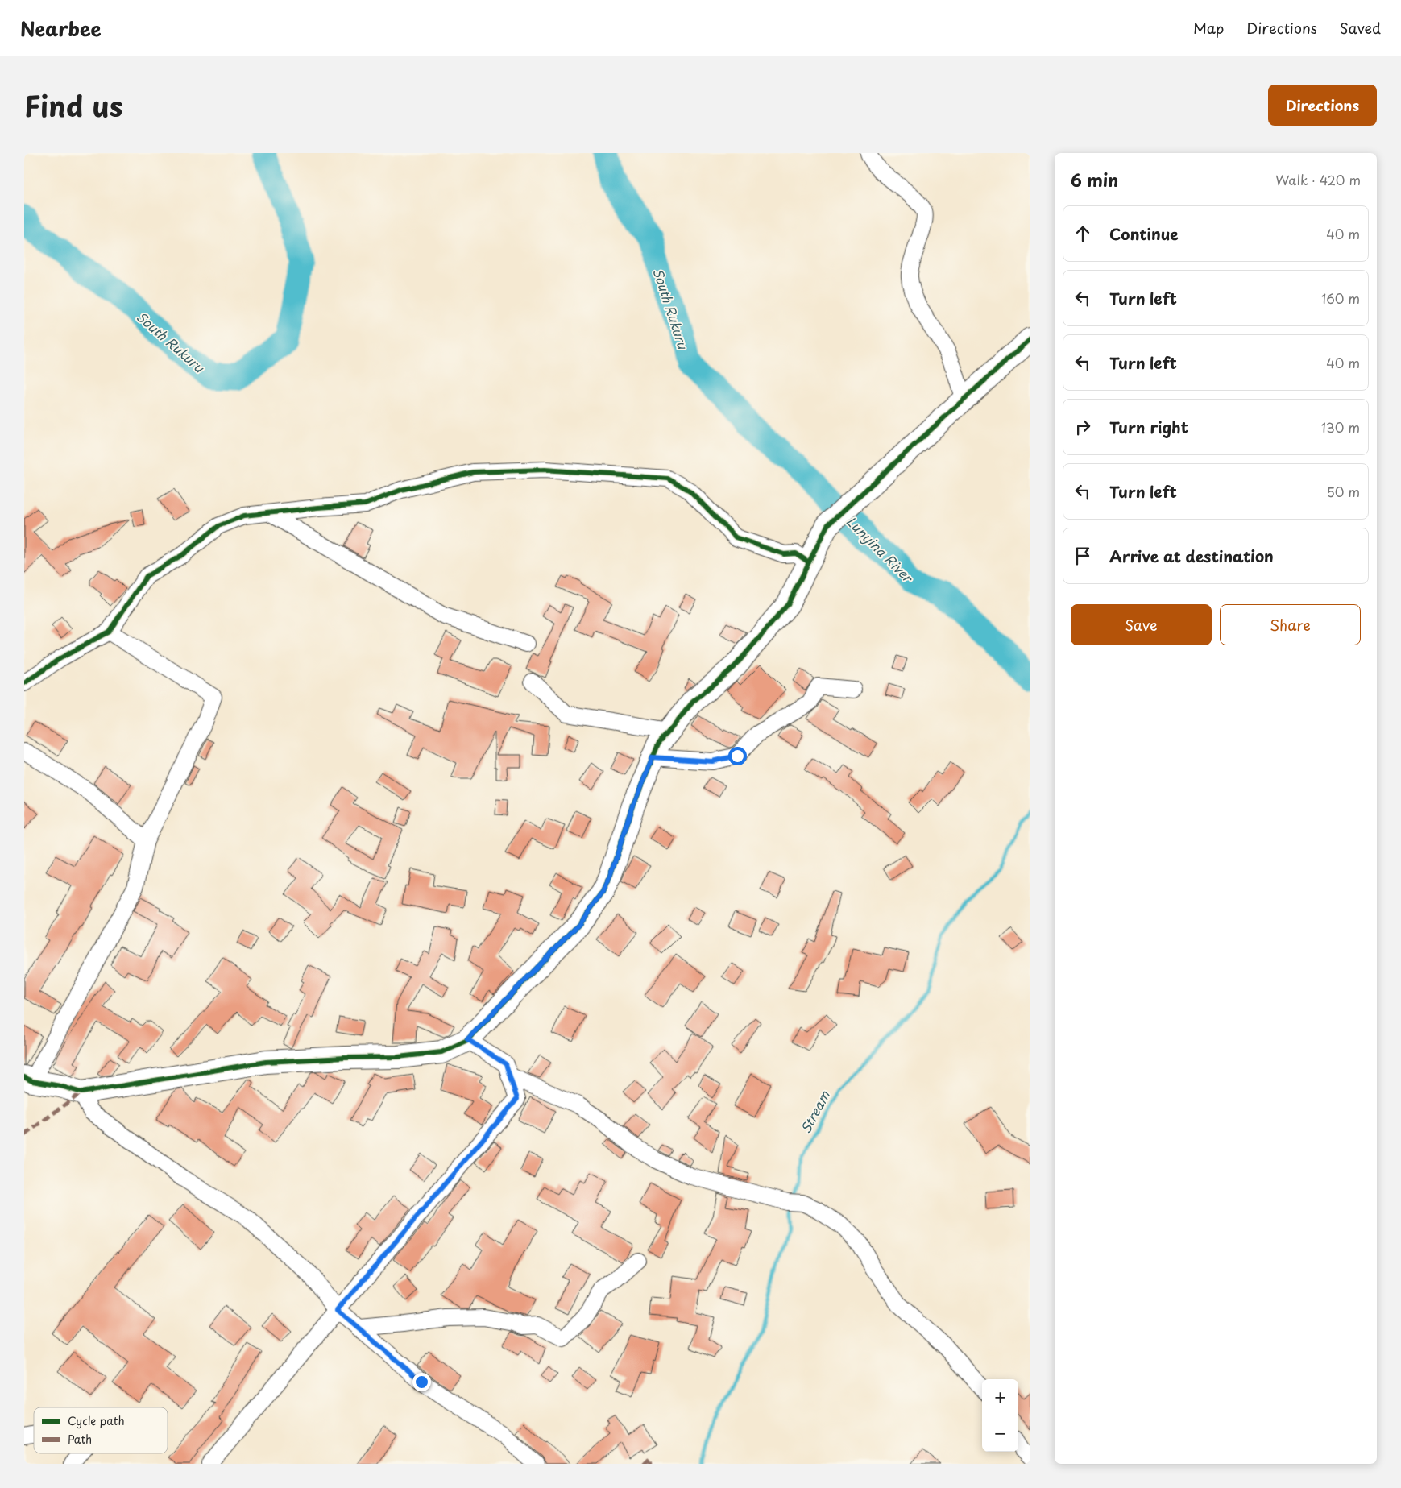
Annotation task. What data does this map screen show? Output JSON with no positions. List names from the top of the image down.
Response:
{
  "water": ["South Rukuru", "Lunyina River", "Stream"],
  "legend": ["Cycle path", "Path"],
  "page": {
    "header": "Nearbee",
    "nav": ["Map", "Directions", "Saved"],
    "title": "Find us",
    "buttons": [
      "Directions",
      ["Save", "Share"]
    ],
    "heading": ["6 min", "Walk · 420 m"],
    "list": [
      ["Continue", "40 m"],
      ["Turn left", "160 m"],
      ["Turn left", "40 m"],
      ["Turn right", "130 m"],
      ["Turn left", "50 m"],
      "Arrive at destination"
    ],
    "map_buttons": ["+", "−"]
  }
}
